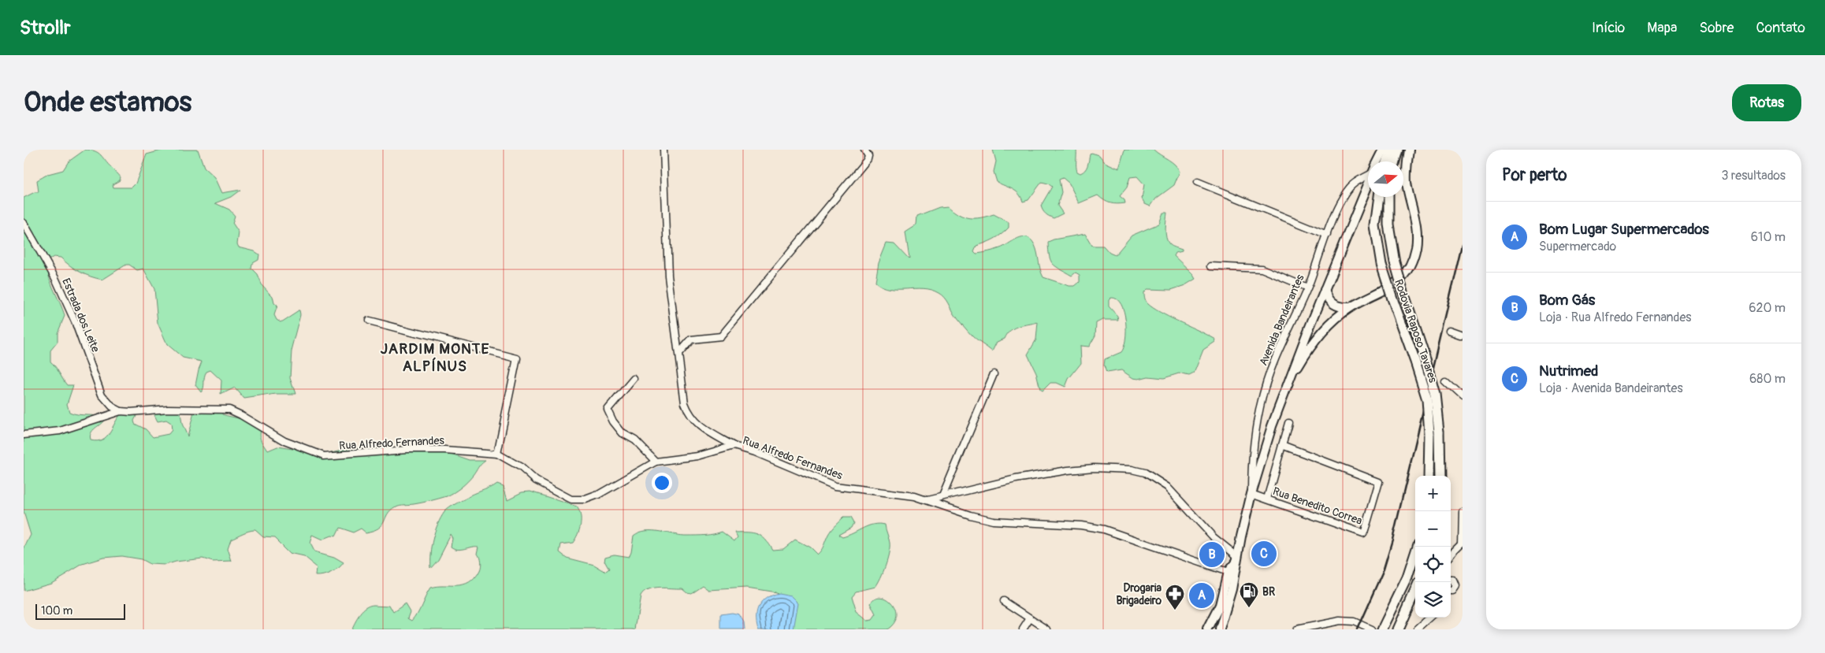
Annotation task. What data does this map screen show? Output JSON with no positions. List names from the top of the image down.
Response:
{
  "streets": {
    "highway": ["Rodovia Raposo Tavares"],
    "main road": ["Avenida Bandeirantes"],
    "street": ["Estrada dos Leite", "Rua Alfredo Fernandes", "Rua Benedito Correa"]
  },
  "crossings": [
    ["Estrada dos Leite", "Rua Alfredo Fernandes"],
    ["Avenida Bandeirantes", "Rua Alfredo Fernandes"],
    ["Avenida Bandeirantes", "Rua Benedito Correa"]
  ],
  "districts": ["JARDIM MONTE ALPÍNUS"],
  "places": {
    "fuel station": ["BR"],
    "pharmacy": ["Drogaria Brigadeiro"]
  },
  "scale_bar": "100 m",
  "north": "right",
  "page": {
    "header": "Strollr",
    "nav": [
      "Início",
      "Mapa",
      "Sobre",
      "Contato"
    ],
    "buttons": "Rotas",
    "title": "Onde estamos",
    "heading": ["Por perto", "3 resultados"],
    "list": [
      {
        "mark": "A",
        "name": "Bom Lugar Supermercados",
        "note": "Supermercado",
        "value": "610 m"
      },
      {
        "mark": "B",
        "name": "Bom Gás",
        "note": "Loja · Rua Alfredo Fernandes",
        "value": "620 m"
      },
      {
        "mark": "C",
        "name": "Nutrimed",
        "note": "Loja · Avenida Bandeirantes",
        "value": "680 m"
      }
    ],
    "map_buttons": ["+", "−"],
    "pins": ["C", "B", "A"],
    "scale": "100 m"
  }
}
